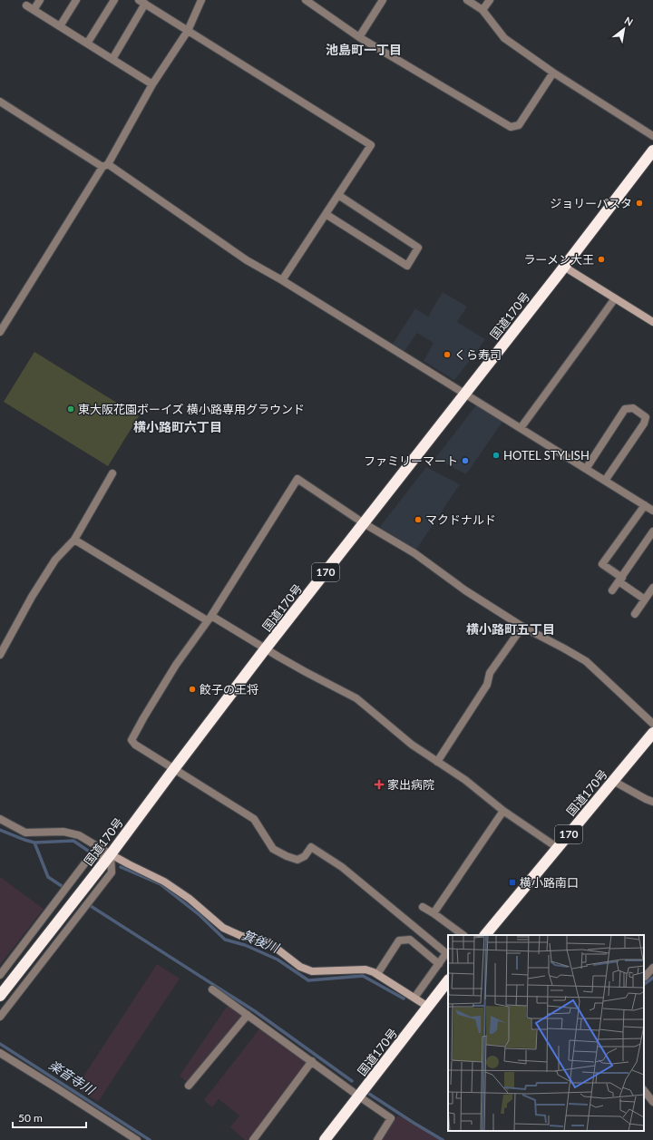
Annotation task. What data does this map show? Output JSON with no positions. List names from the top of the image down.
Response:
{
  "streets": {
    "highway": ["国道170号", "170"]
  },
  "districts": ["池島町一丁目", "横小路町六丁目", "横小路町五丁目"],
  "water": ["箕後川", "楽音寺川"],
  "places": {
    "other": [
      "ジョリーパスタ",
      "ラーメン大王",
      "くら寿司",
      "東大阪花園ボーイズ 横小路専用グラウンド",
      "HOTEL STYLISH",
      "ファミリーマート",
      "マクドナルド",
      "餃子の王将"
    ],
    "health": ["家出病院"],
    "transit": ["横小路南口"]
  },
  "scale_bar": "50 m",
  "north": "top right"
}
